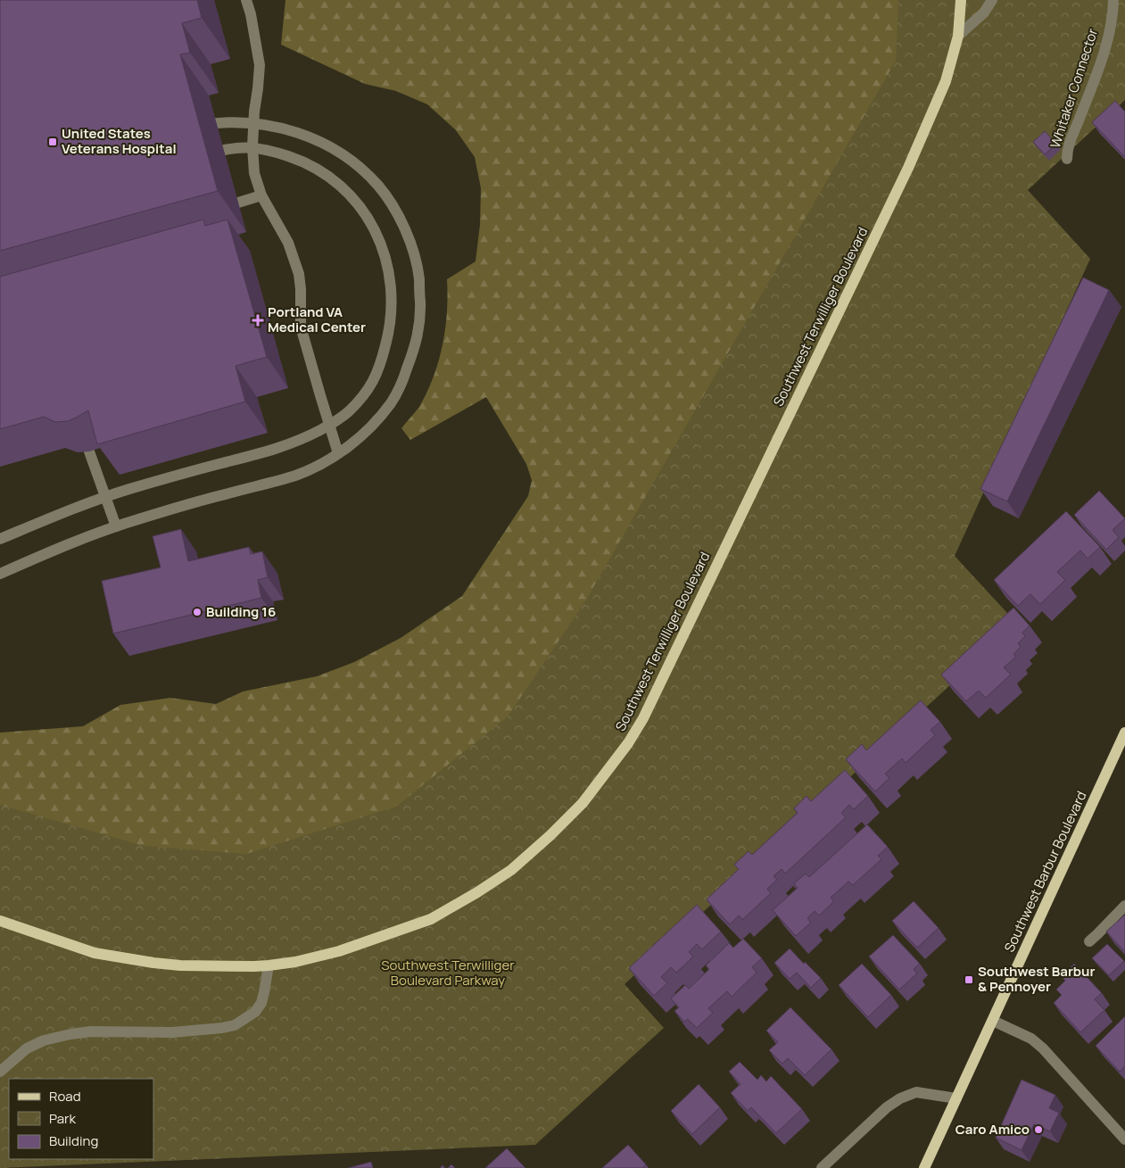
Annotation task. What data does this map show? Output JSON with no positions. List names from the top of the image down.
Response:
{
  "streets": {
    "main road": ["Southwest Terwilliger Boulevard", "Southwest Barbur Boulevard"],
    "street": ["Whitaker Connector"]
  },
  "parks": ["Southwest Terwilliger Boulevard Parkway"],
  "places": {
    "transit": ["United States Veterans Hospital", "Southwest Barbur & Pennoyer"],
    "health": ["Portland VA Medical Center"],
    "other": ["Building 16", "Caro Amico"]
  },
  "legend": ["Road", "Park", "Building"]
}
